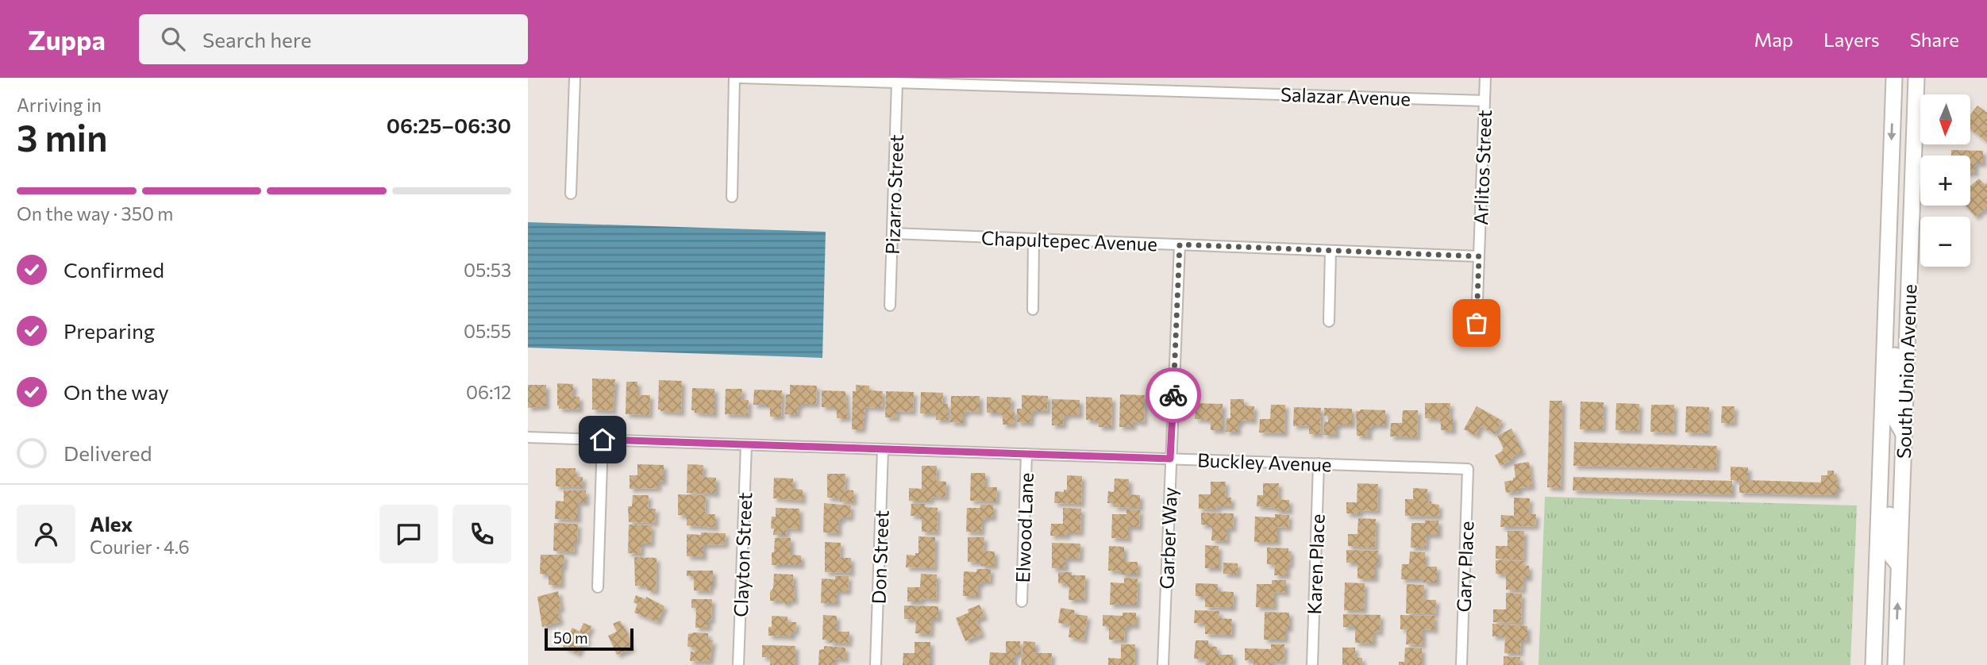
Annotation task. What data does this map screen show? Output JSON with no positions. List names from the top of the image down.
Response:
{
  "streets": {
    "main road": ["South Union Avenue"],
    "street": [
      "Salazar Avenue",
      "Arlitos Street",
      "Pizarro Street",
      "Chapultepec Avenue",
      "Buckley Avenue",
      "Elwood Lane",
      "Garber Way",
      "Clayton Street",
      "Don Street",
      "Karen Place",
      "Gary Place"
    ]
  },
  "crossings": [
    ["Salazar Avenue", "Arlitos Street"],
    ["Salazar Avenue", "Pizarro Street"],
    ["Arlitos Street", "Chapultepec Avenue"],
    ["Pizarro Street", "Chapultepec Avenue"],
    ["Chapultepec Avenue", "Garber Way"],
    ["Buckley Avenue", "Elwood Lane"],
    ["Buckley Avenue", "Garber Way"],
    ["Buckley Avenue", "Clayton Street"],
    ["Buckley Avenue", "Don Street"],
    ["Buckley Avenue", "Karen Place"],
    ["Buckley Avenue", "Gary Place"]
  ],
  "scale_bar": "50 m",
  "north": "bottom",
  "page": {
    "header": "Zuppa",
    "search": "Search here",
    "nav": ["Map", "Layers", "Share"],
    "heading": ["3 min", "Arriving in", "06:25–06:30"],
    "panel": ["Alex", "Courier · 4.6"],
    "map_buttons": ["+", "−"],
    "bar": "On the way · 350 m",
    "list": [
      ["Confirmed", "05:53"],
      ["Preparing", "05:55"],
      ["On the way", "06:12"],
      "Delivered"
    ],
    "scale": "50 m"
  }
}
